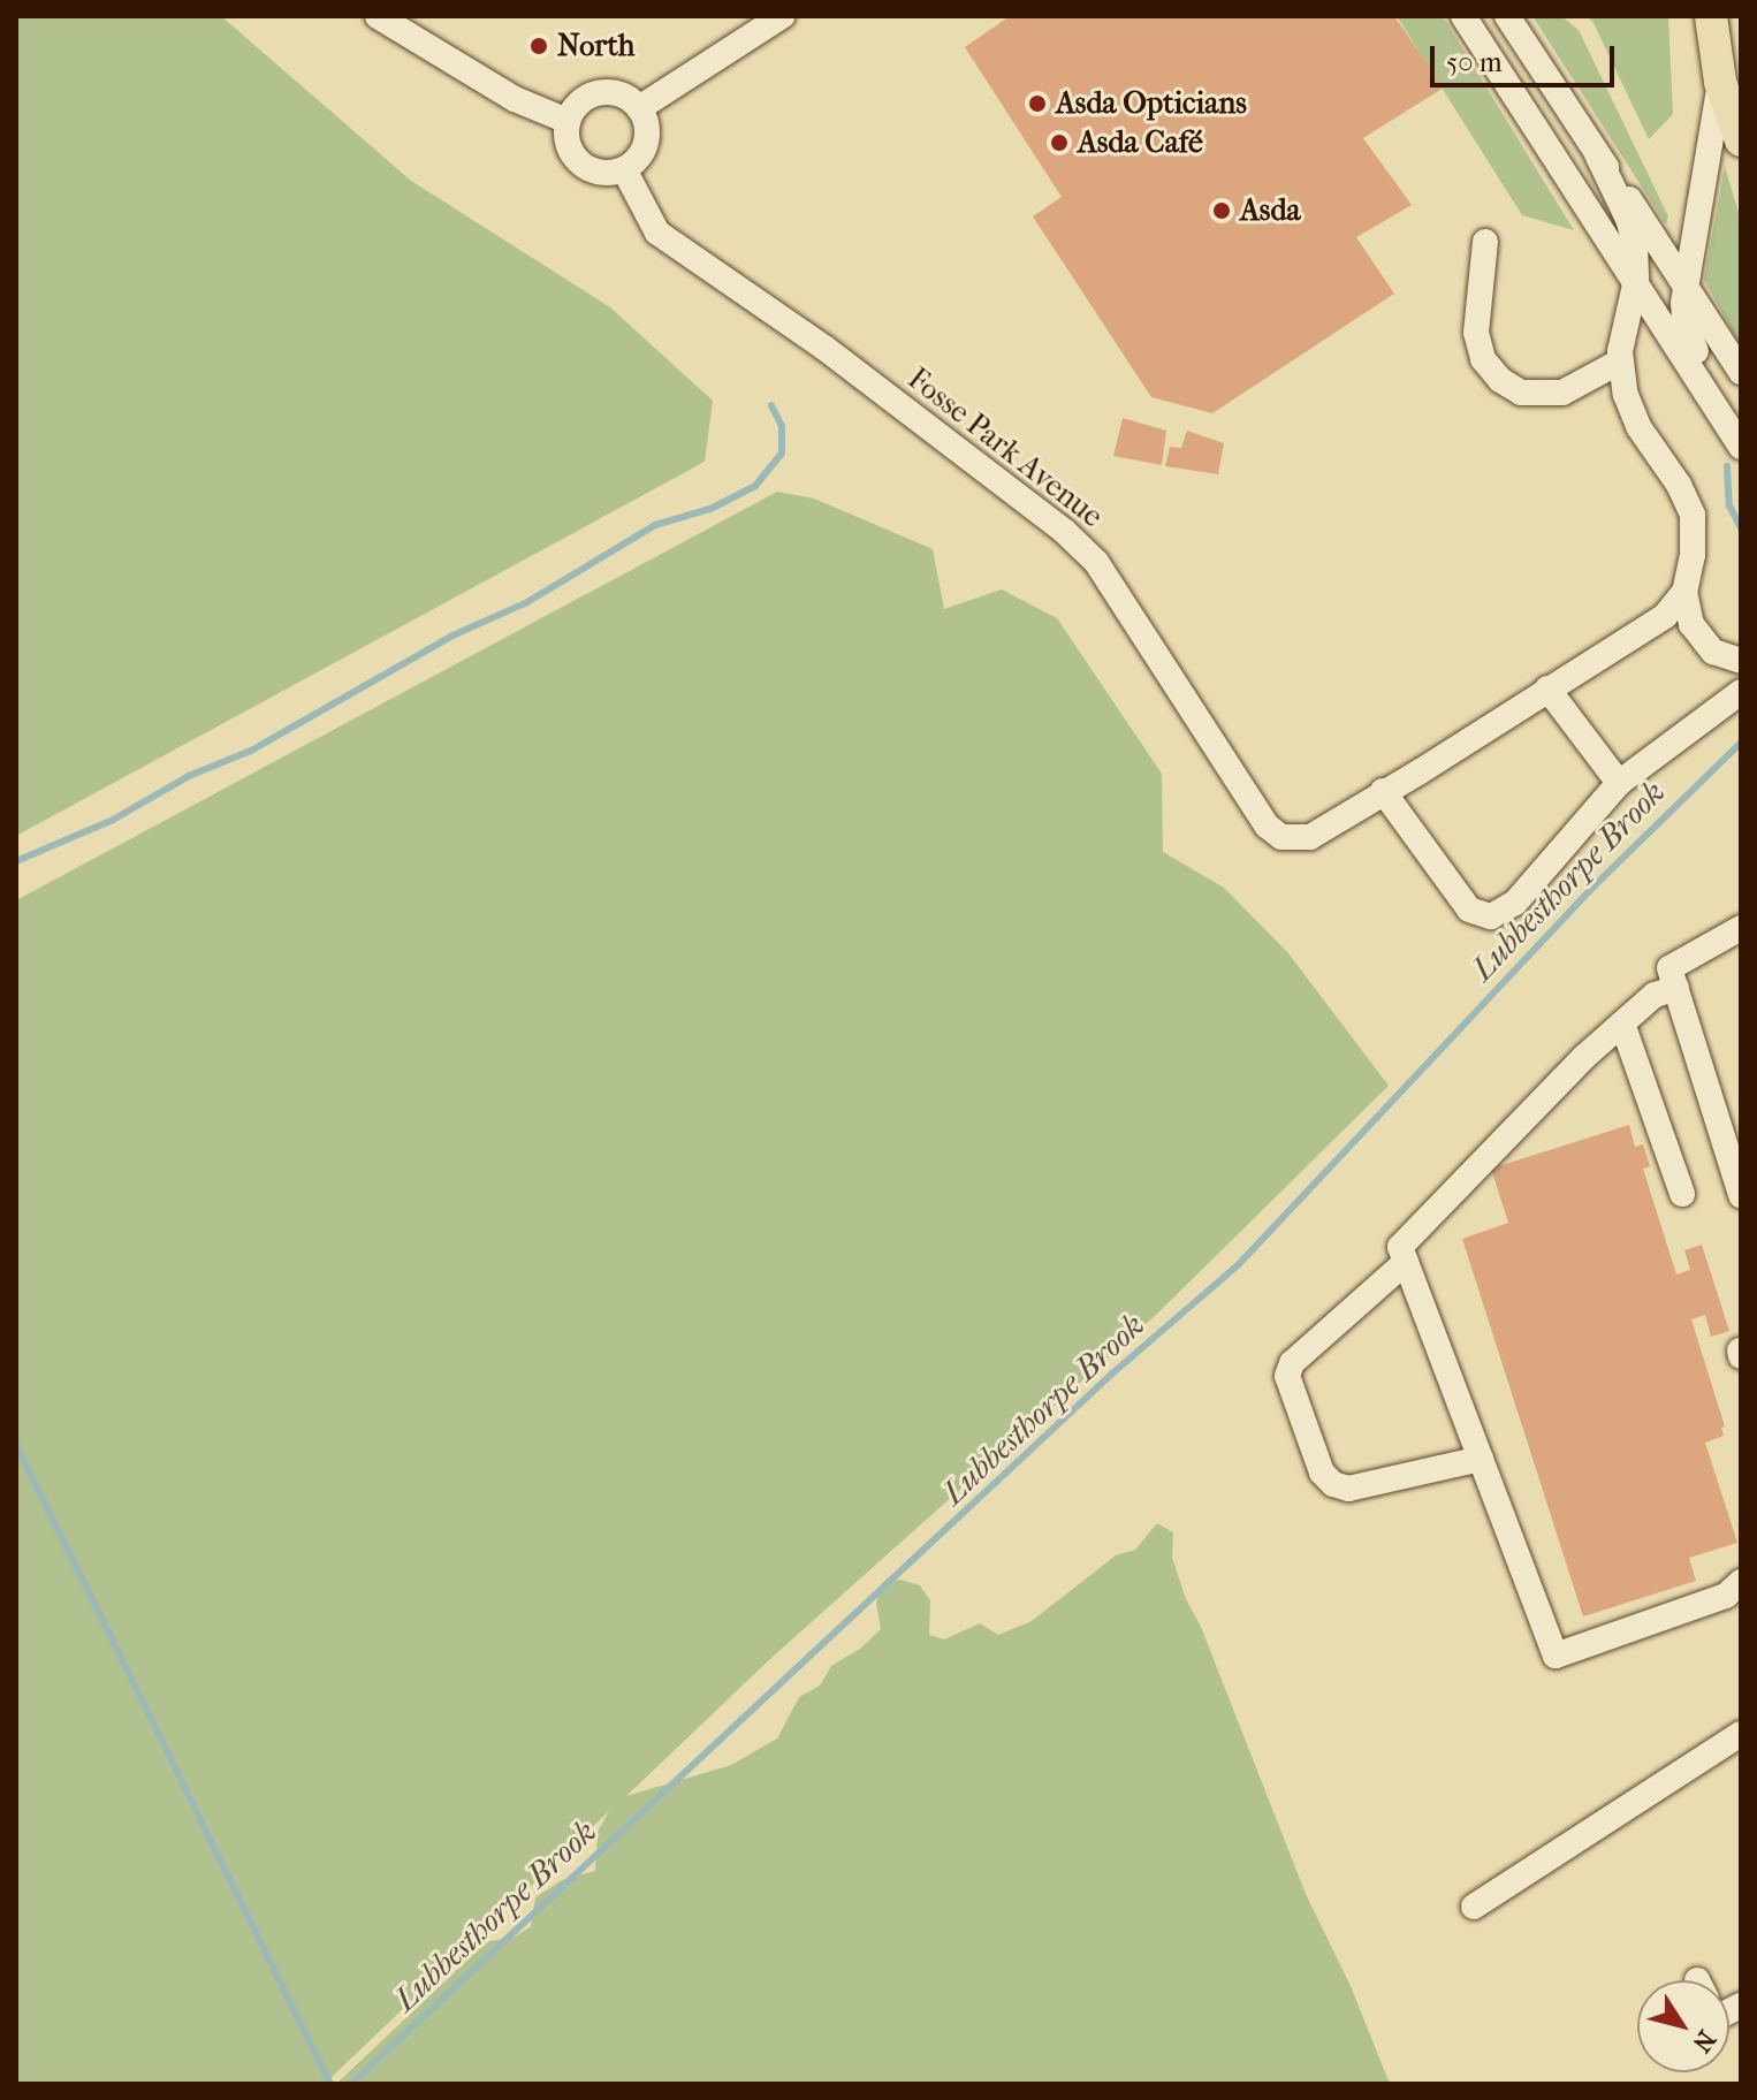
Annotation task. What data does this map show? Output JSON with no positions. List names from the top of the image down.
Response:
{
  "streets": {
    "street": ["Fosse Park Avenue"]
  },
  "water": ["Lubbesthorpe Brook"],
  "places": [
    "North",
    "Asda Opticians",
    "Asda Café",
    "Asda"
  ],
  "scale_bar": "50 m",
  "north": "bottom right"
}
